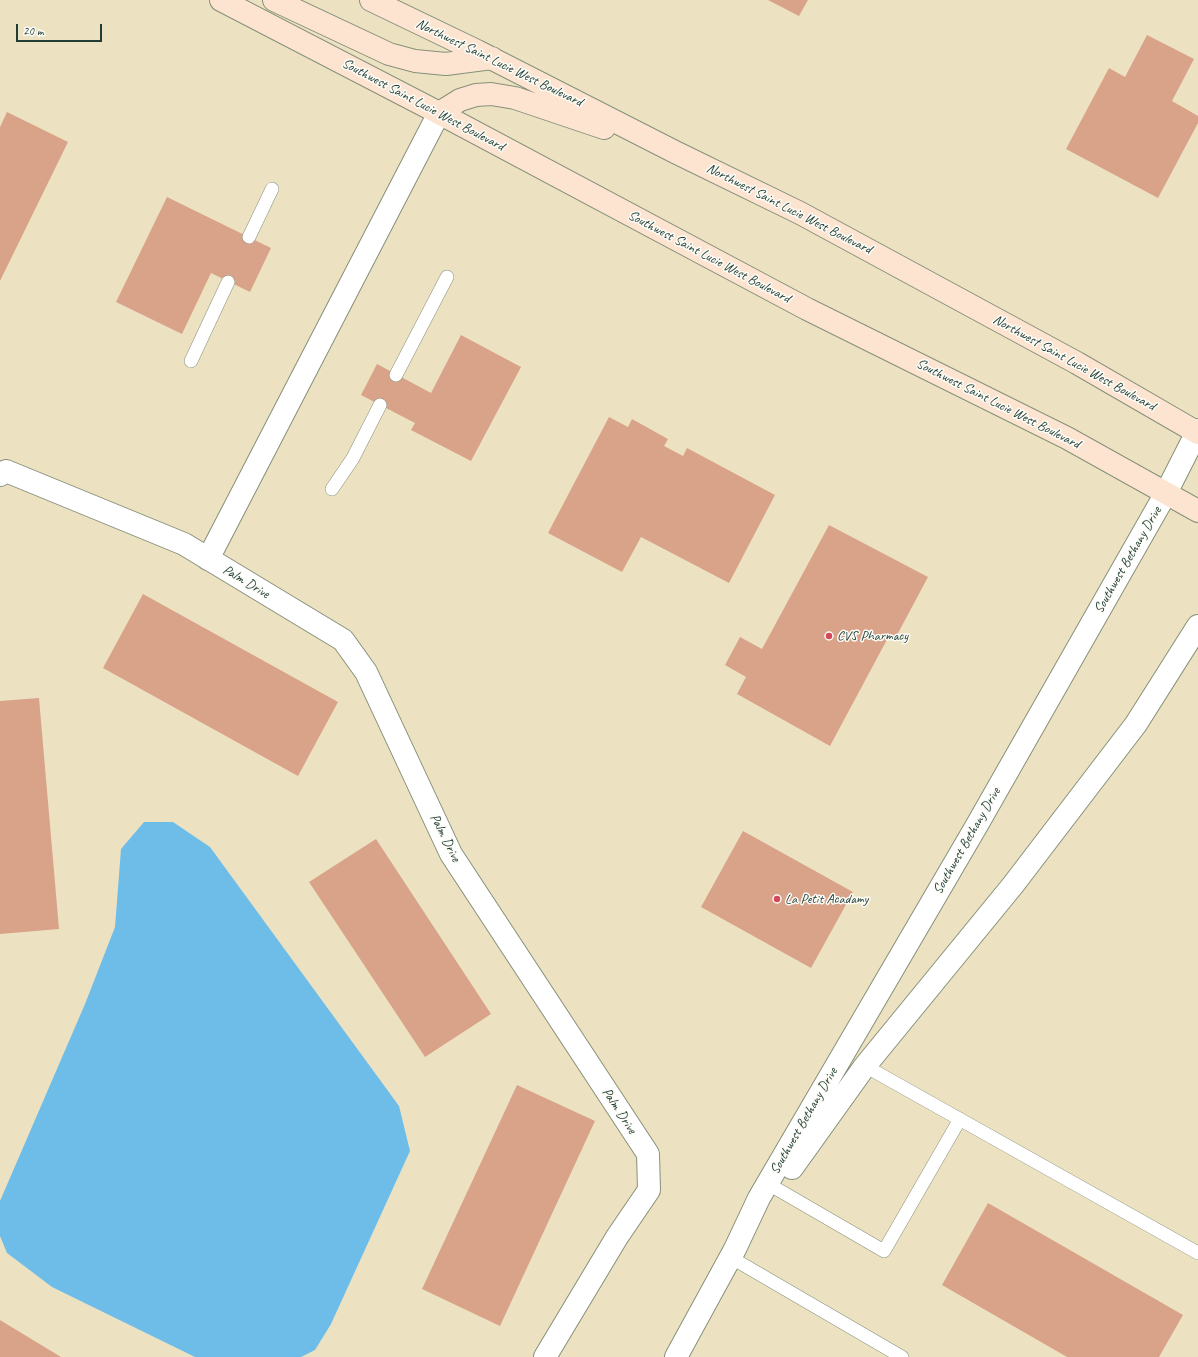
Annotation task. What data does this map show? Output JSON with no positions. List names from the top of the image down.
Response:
{
  "streets": {
    "main road": ["Northwest Saint Lucie West Boulevard", "Southwest Saint Lucie West Boulevard"],
    "street": ["Southwest Bethany Drive", "Palm Drive"]
  },
  "crossings": [
    ["Northwest Saint Lucie West Boulevard", "Southwest Bethany Drive"],
    ["Southwest Saint Lucie West Boulevard", "Southwest Bethany Drive"]
  ],
  "places": ["CVS Pharmacy", "La Petit Acadamy"],
  "scale_bar": "20 m"
}
